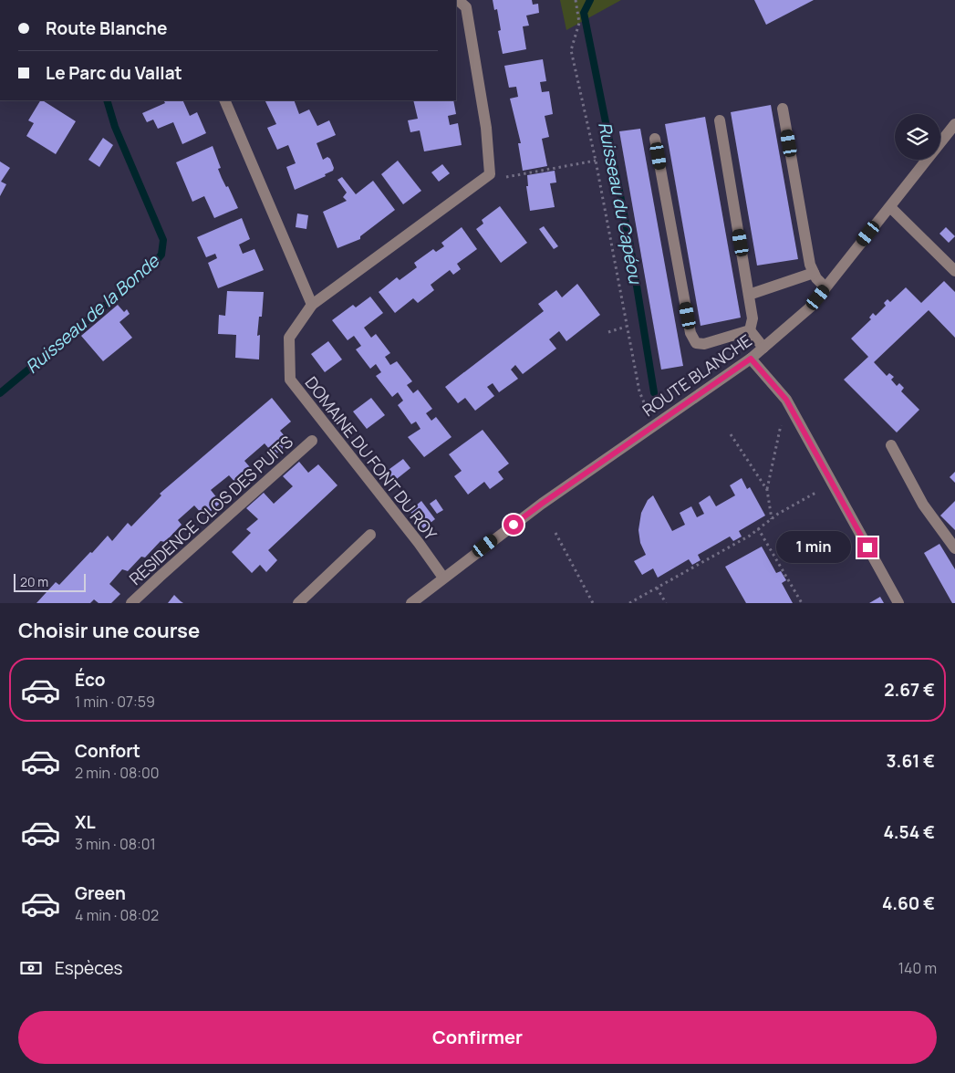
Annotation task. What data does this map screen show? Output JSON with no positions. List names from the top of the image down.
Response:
{
  "streets": {
    "street": ["ROUTE BLANCHE", "DOMAINE DU FONT DU ROY", "RESIDENCE CLOS DES PUITS"]
  },
  "crossings": [
    ["ROUTE BLANCHE", "DOMAINE DU FONT DU ROY"]
  ],
  "water": ["Ruisseau du Capéou", "Ruisseau de la Bonde"],
  "scale_bar": "20 m",
  "page": {
    "banner": ["Route Blanche", "Le Parc du Vallat"],
    "bubble": "1 min",
    "scale": "20 m",
    "heading": "Choisir une course",
    "list": [
      {
        "name": "Éco",
        "note": "1 min · 07:59",
        "value": "2.67 €"
      },
      {
        "name": "Confort",
        "note": "2 min · 08:00",
        "value": "3.61 €"
      },
      {
        "name": "XL",
        "note": "3 min · 08:01",
        "value": "4.54 €"
      },
      {
        "name": "Green",
        "note": "4 min · 08:02",
        "value": "4.60 €"
      }
    ],
    "pay": ["Espèces", "140 m"],
    "buttons": "Confirmer"
  }
}
